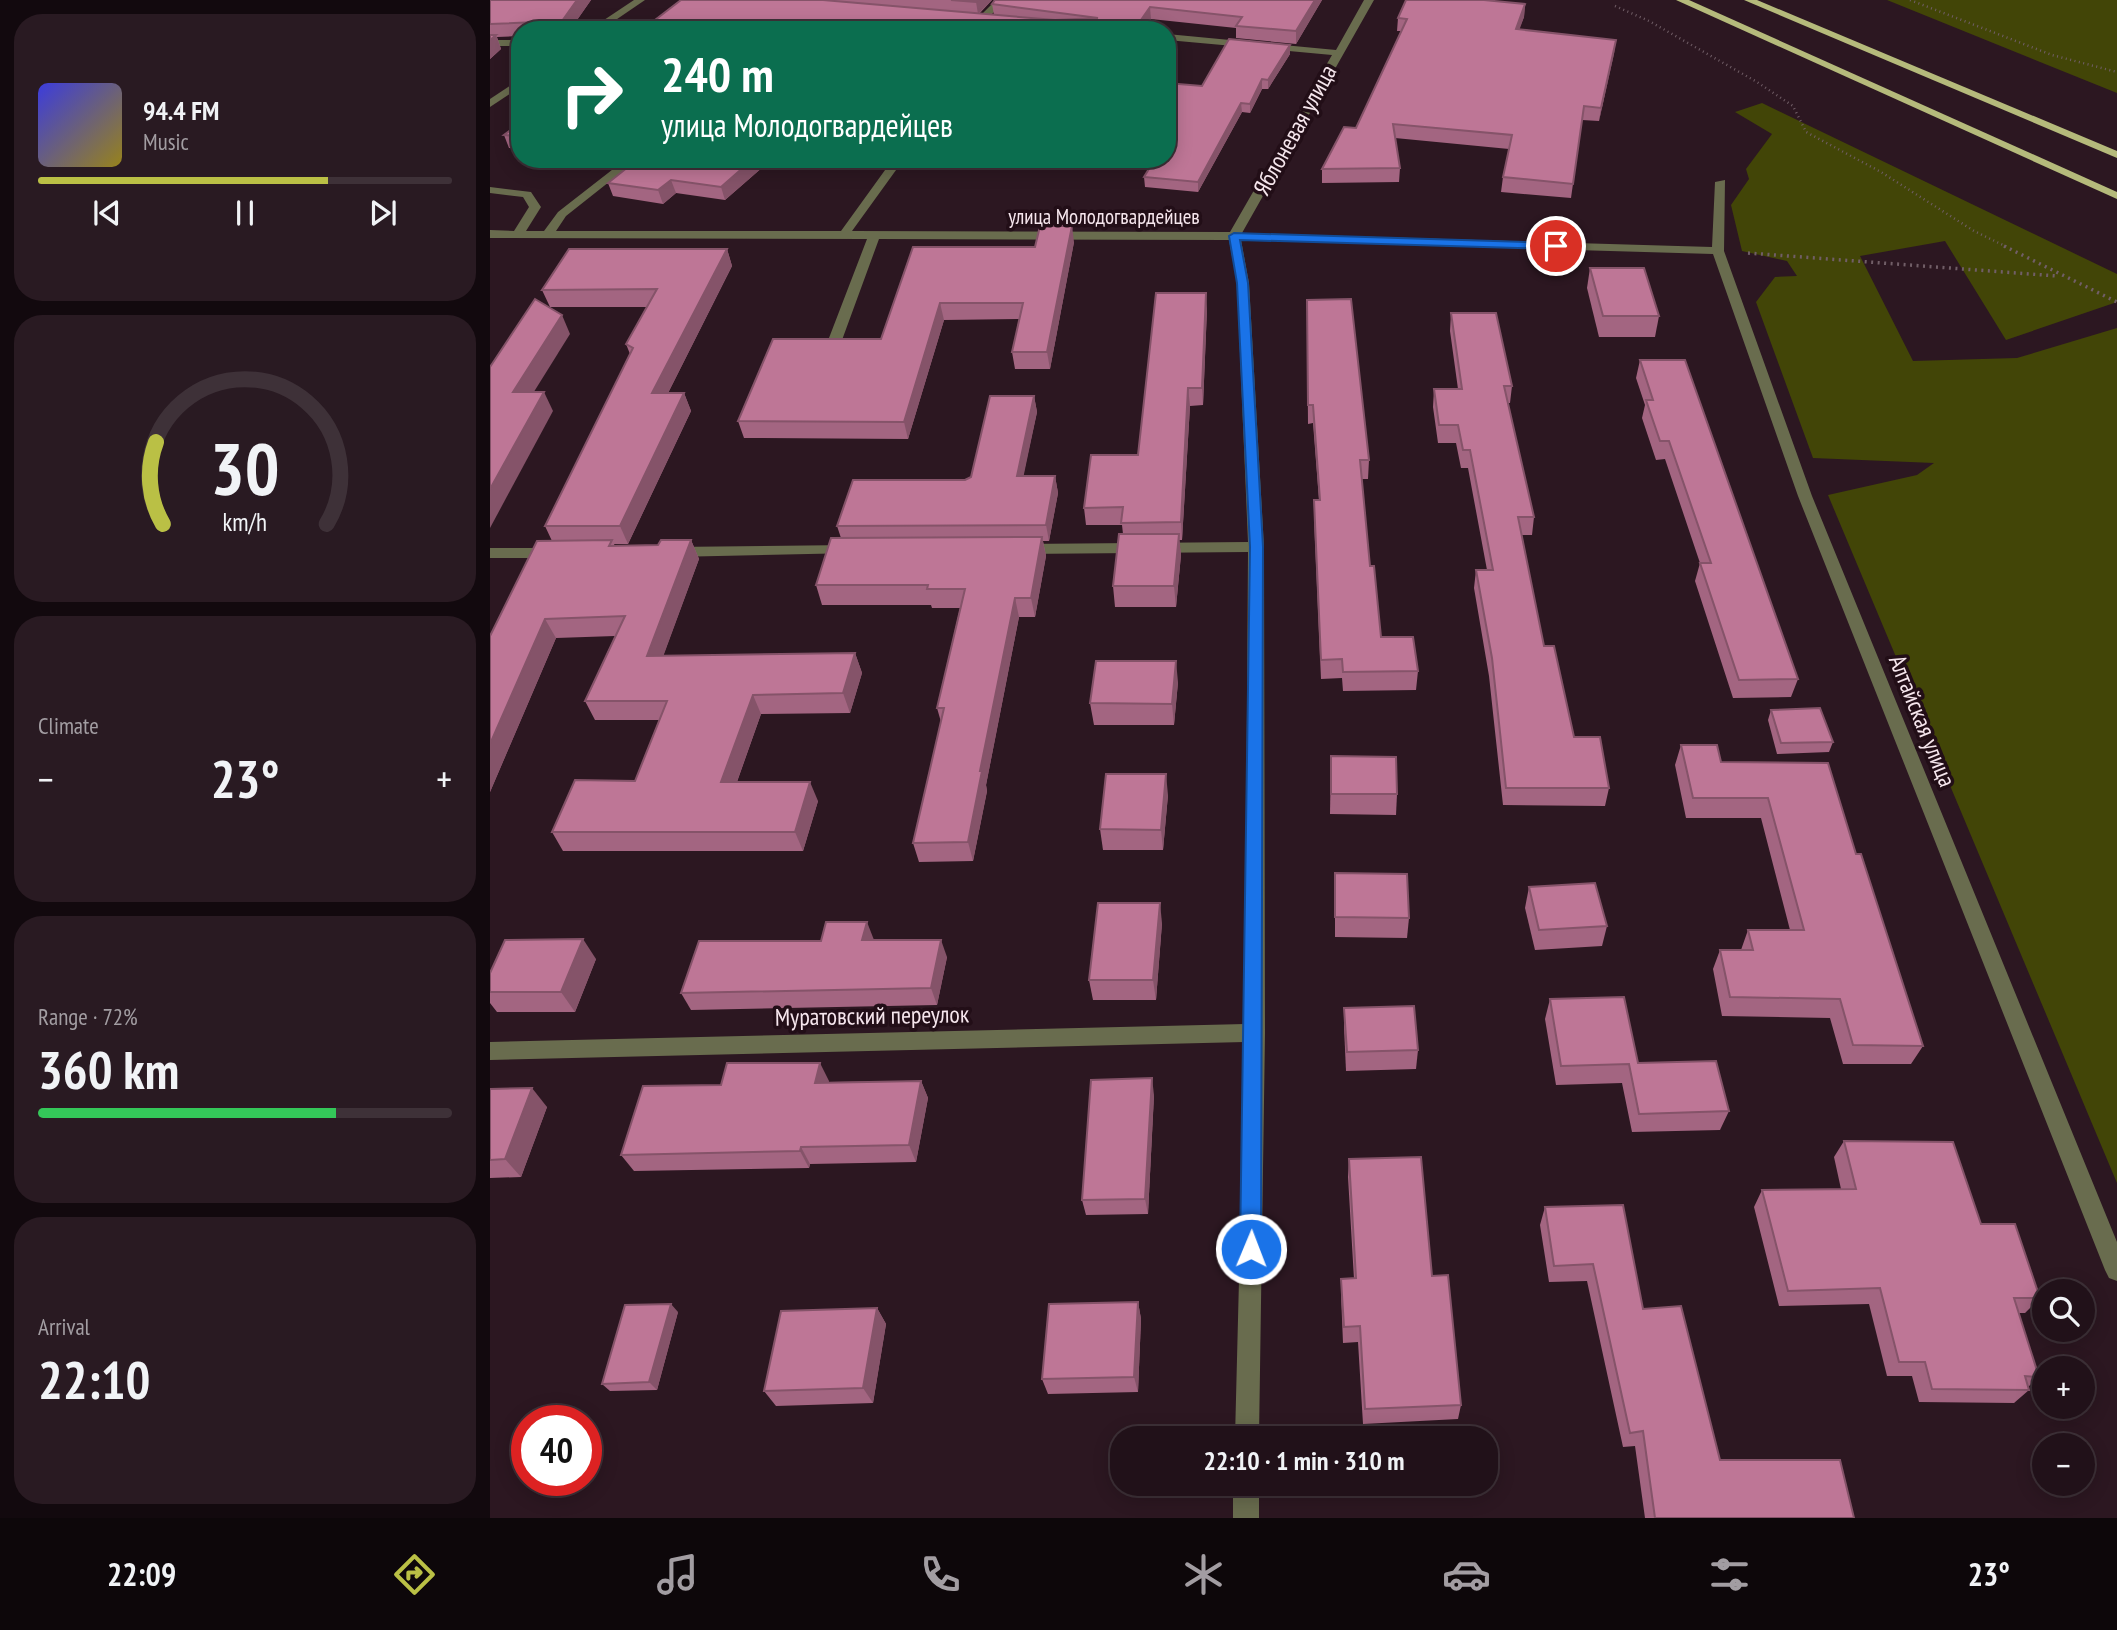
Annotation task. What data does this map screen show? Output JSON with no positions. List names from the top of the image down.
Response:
{
  "streets": {
    "street": [
      "Яблоневая улица",
      "улица Молодогвардейцев",
      "Алтайская улица",
      "Муратовский переулок"
    ]
  },
  "crossings": [
    ["Яблоневая улица", "улица Молодогвардейцев"],
    ["улица Молодогвардейцев", "Алтайская улица"]
  ],
  "page": {
    "turn": ["240 m", "улица Молодогвардейцев"],
    "song": ["94.4 FM", "Music"],
    "tile": [
      "Climate",
      ["Range · 72%", "360 km"],
      ["Arrival", "22:10"]
    ],
    "heat": ["−", "23°", "+"],
    "map_buttons": ["+", "−"],
    "limit": "40",
    "trip": "22:10 · 1 min · 310 m",
    "tabs": ["22:09", "23°"],
    "gauge": ["30", "km/h"]
  }
}
